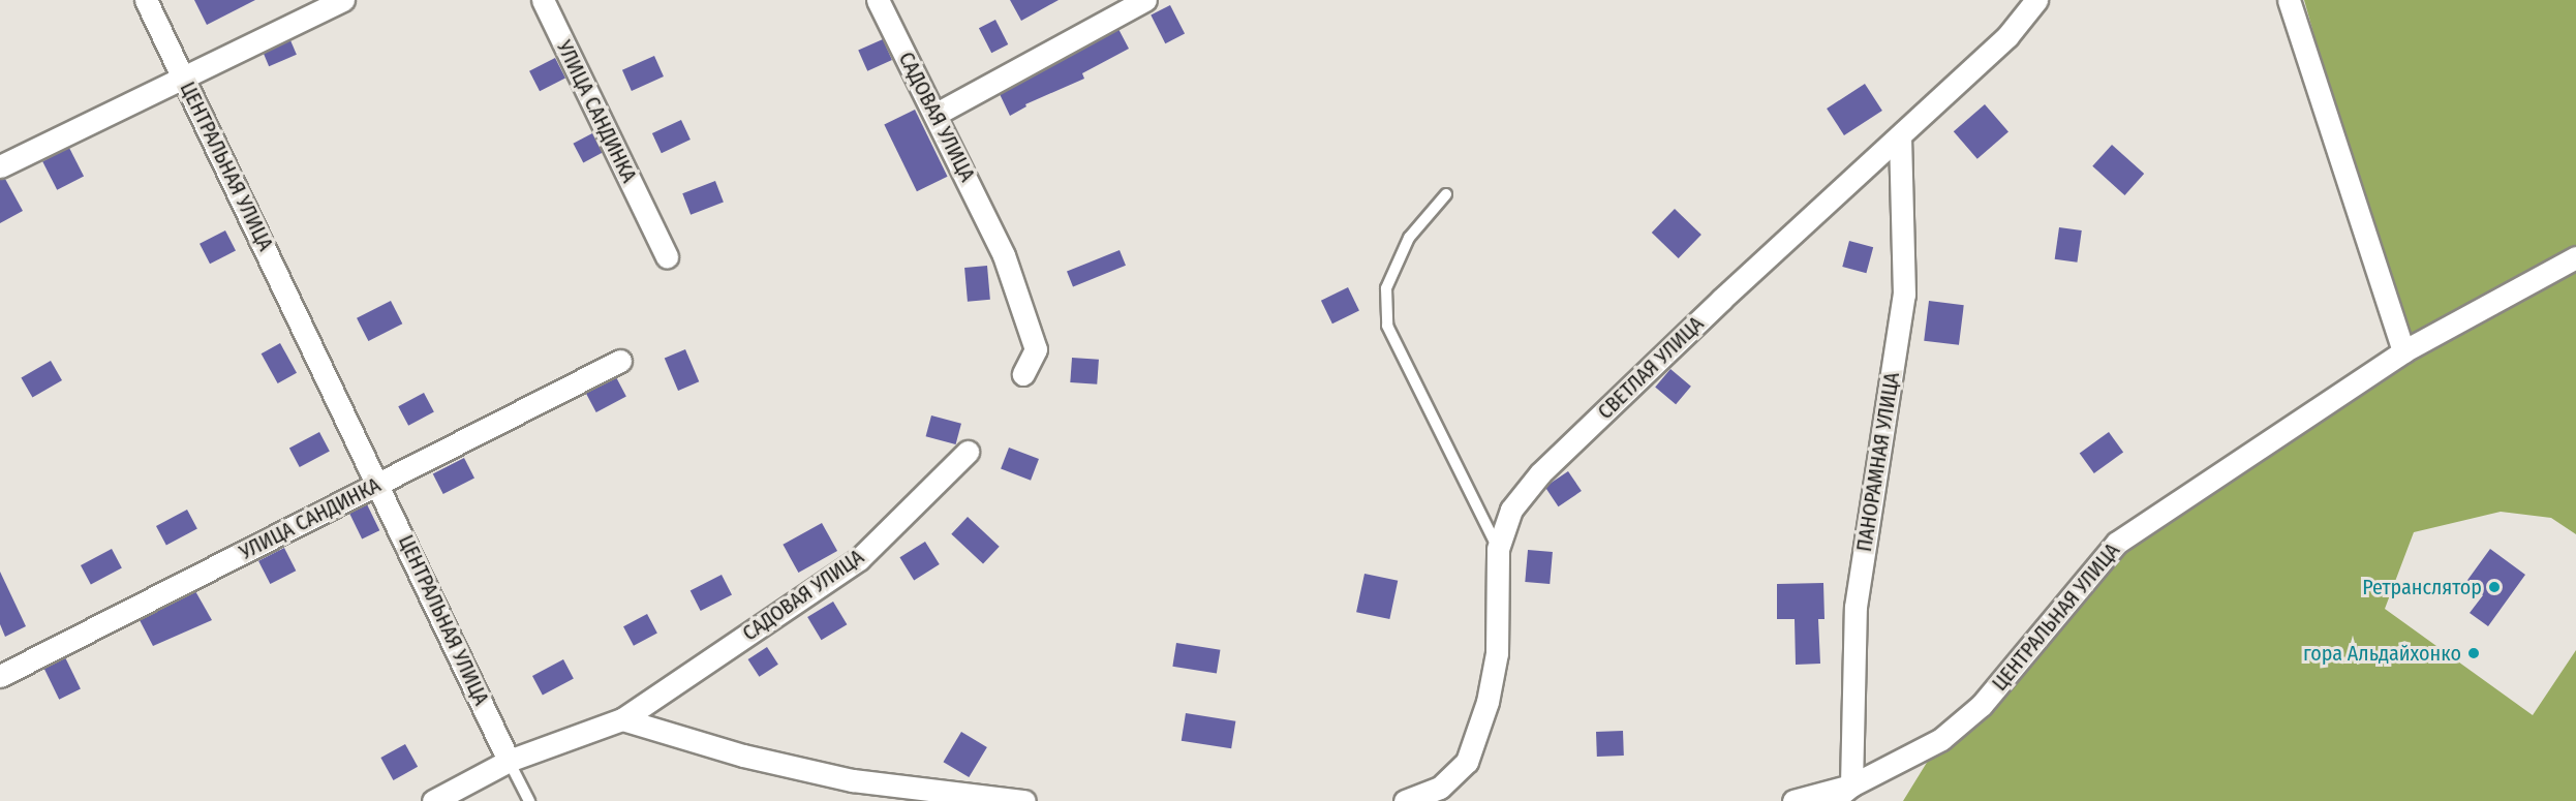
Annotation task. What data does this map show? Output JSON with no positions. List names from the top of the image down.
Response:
{
  "streets": {
    "street": [
      "УЛИЦА САНДИНКА",
      "САДОВАЯ УЛИЦА",
      "ЦЕНТРАЛЬНАЯ УЛИЦА",
      "СВЕТЛАЯ УЛИЦА",
      "ПАНОРАМНАЯ УЛИЦА"
    ]
  },
  "crossings": [
    ["УЛИЦА САНДИНКА", "ЦЕНТРАЛЬНАЯ УЛИЦА"],
    ["ЦЕНТРАЛЬНАЯ УЛИЦА", "ПАНОРАМНАЯ УЛИЦА"],
    ["СВЕТЛАЯ УЛИЦА", "ПАНОРАМНАЯ УЛИЦА"]
  ],
  "places": ["Ретранслятор", "гора Альдайхонко"]
}
